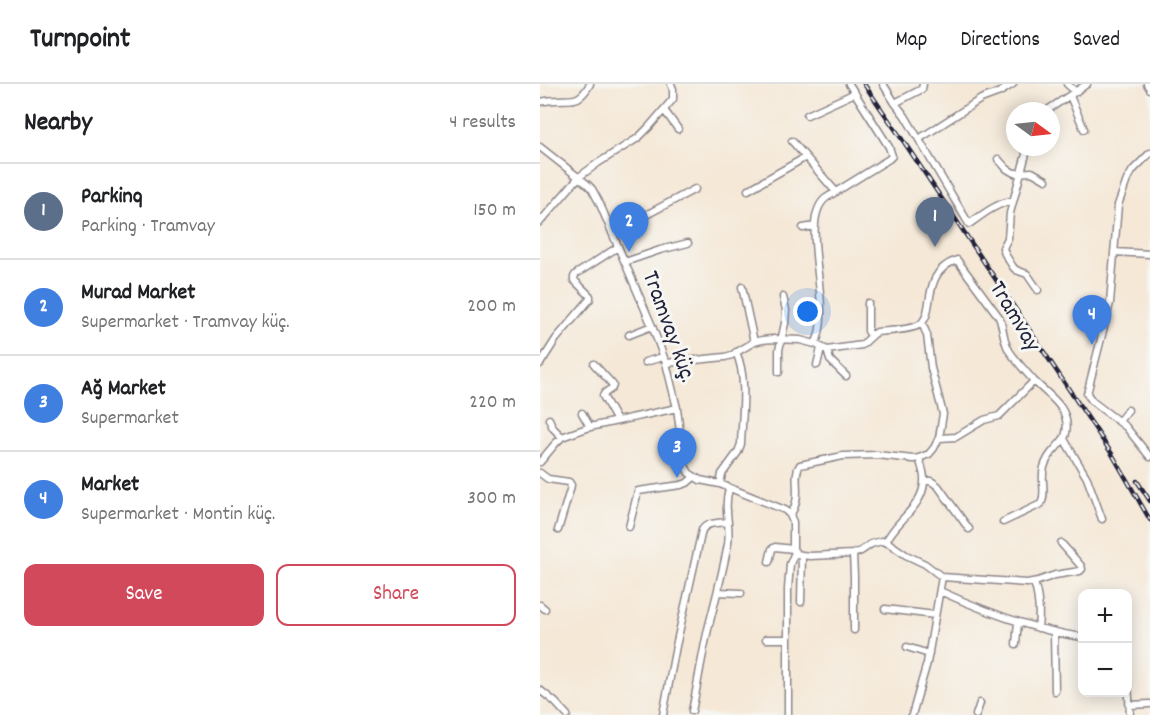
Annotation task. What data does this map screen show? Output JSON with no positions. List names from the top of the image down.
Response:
{
  "streets": {
    "street": ["Tramvay", "Tramvay küç."]
  },
  "north": "right",
  "page": {
    "header": "Turnpoint",
    "nav": ["Map", "Directions", "Saved"],
    "heading": ["Nearby", "4 results"],
    "list": [
      {
        "mark": "1",
        "name": "Parkinq",
        "note": "Parking · Tramvay",
        "value": "150 m"
      },
      {
        "mark": "2",
        "name": "Murad Market",
        "note": "Supermarket · Tramvay küç.",
        "value": "200 m"
      },
      {
        "mark": "3",
        "name": "Ağ Market",
        "note": "Supermarket",
        "value": "220 m"
      },
      {
        "mark": "4",
        "name": "Market",
        "note": "Supermarket · Montin küç.",
        "value": "300 m"
      }
    ],
    "pins": [
      "1",
      "2",
      "4",
      "3"
    ],
    "buttons": ["Save", "Share"],
    "map_buttons": ["+", "−"]
  }
}
